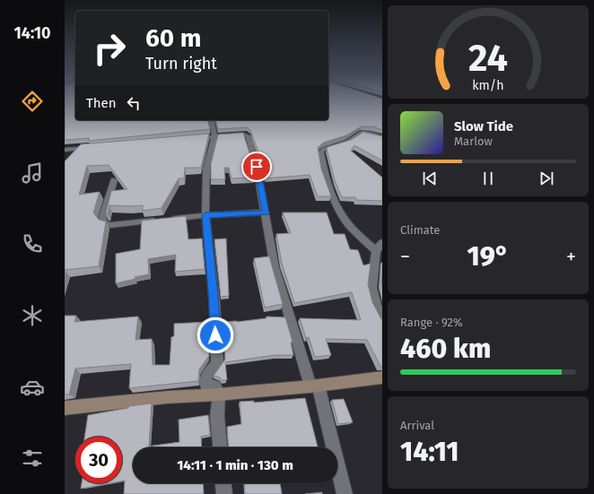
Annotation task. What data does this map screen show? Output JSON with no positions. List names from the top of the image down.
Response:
{
  "page": {
    "tabs": "14:10",
    "turn": ["60 m", "Turn right"],
    "then": "Then",
    "song": ["Slow Tide", "Marlow"],
    "tile": [
      "Climate",
      ["Range · 92%", "460 km"],
      ["Arrival", "14:11"]
    ],
    "heat": ["−", "19°", "+"],
    "limit": "30",
    "trip": "14:11 · 1 min · 130 m",
    "gauge": ["24", "km/h"]
  }
}
